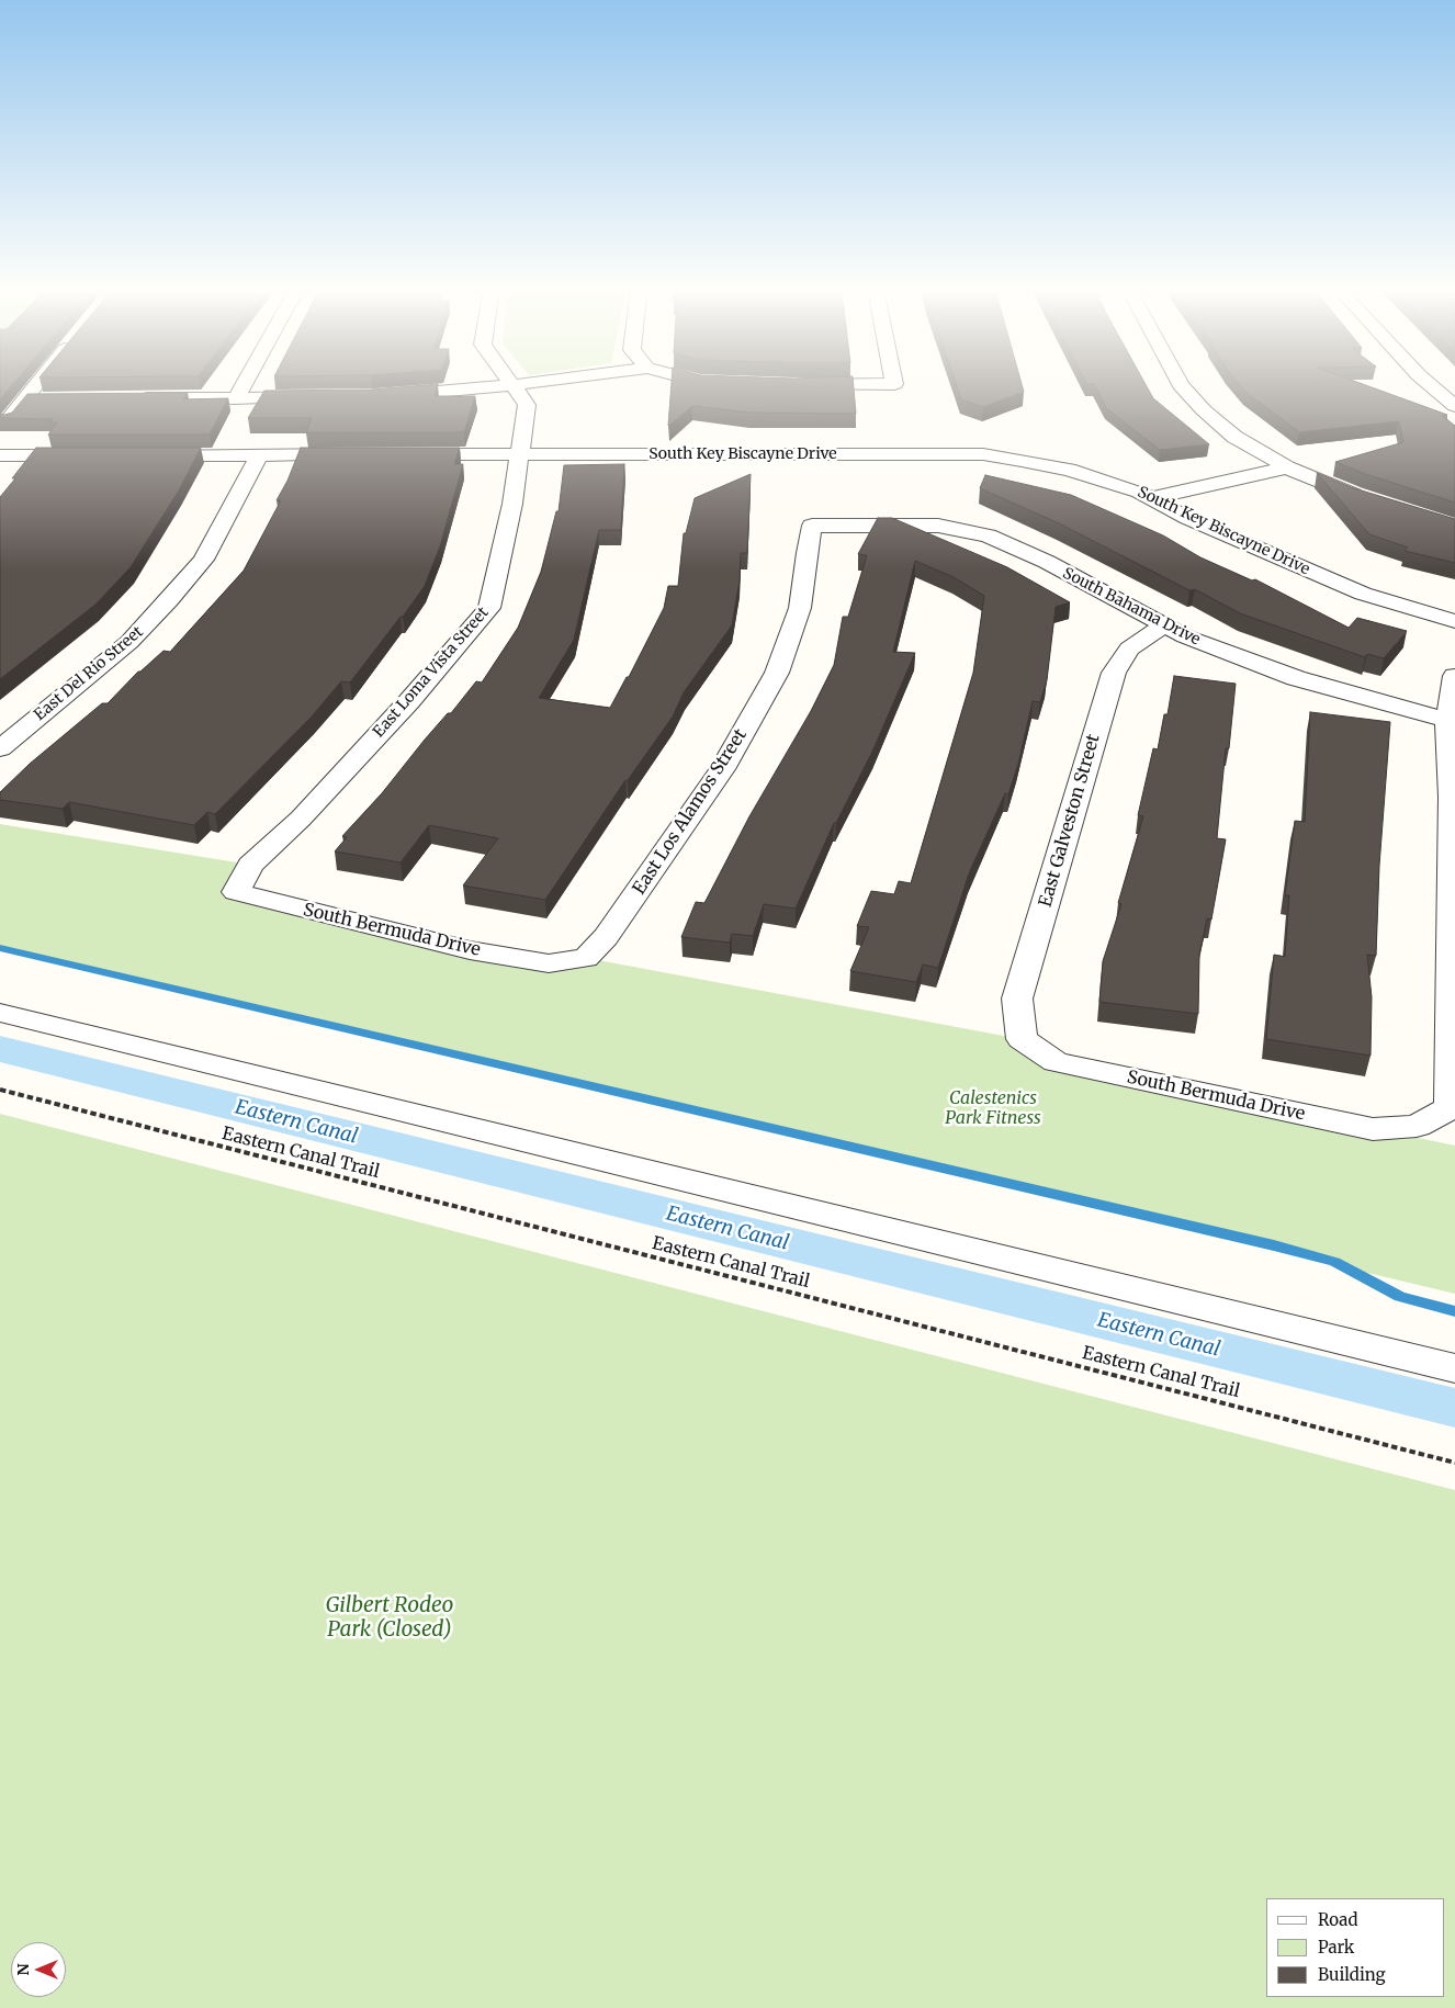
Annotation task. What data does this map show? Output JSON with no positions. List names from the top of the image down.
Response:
{
  "streets": {
    "street": [
      "South Key Biscayne Drive",
      "South Bahama Drive",
      "East Loma Vista Street",
      "East Del Rio Street",
      "East Los Alamos Street",
      "East Galveston Street",
      "South Bermuda Drive"
    ],
    "path": ["Eastern Canal Trail"]
  },
  "crossings": [
    ["South Key Biscayne Drive", "East Loma Vista Street"],
    ["South Bahama Drive", "East Los Alamos Street"],
    ["South Bahama Drive", "East Galveston Street"],
    ["South Bahama Drive", "South Bermuda Drive"],
    ["East Loma Vista Street", "South Bermuda Drive"],
    ["East Los Alamos Street", "South Bermuda Drive"],
    ["East Galveston Street", "South Bermuda Drive"]
  ],
  "water": ["Eastern Canal"],
  "parks": ["Calestenics Park Fitness", "Gilbert Rodeo Park (Closed)"],
  "legend": ["Road", "Park", "Building"],
  "north": "left"
}
